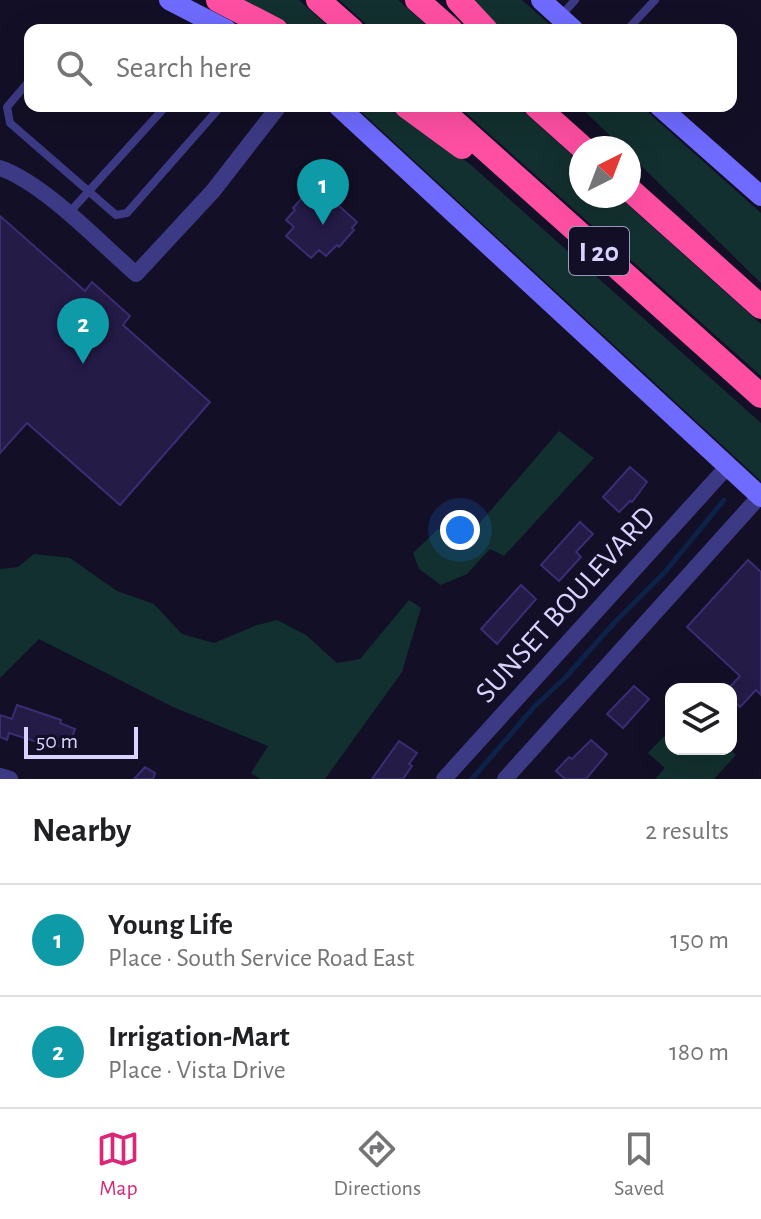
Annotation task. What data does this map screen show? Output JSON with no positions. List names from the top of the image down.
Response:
{
  "streets": {
    "highway": ["I 20"],
    "street": ["SUNSET BOULEVARD"]
  },
  "scale_bar": "50 m",
  "north": "top right",
  "page": {
    "search": "Search here",
    "pins": ["1", "2"],
    "scale": "50 m",
    "heading": ["Nearby", "2 results"],
    "list": [
      {
        "mark": "1",
        "name": "Young Life",
        "note": "Place · South Service Road East",
        "value": "150 m"
      },
      {
        "mark": "2",
        "name": "Irrigation-Mart",
        "note": "Place · Vista Drive",
        "value": "180 m"
      }
    ],
    "nav": ["Map", "Directions", "Saved"]
  }
}
